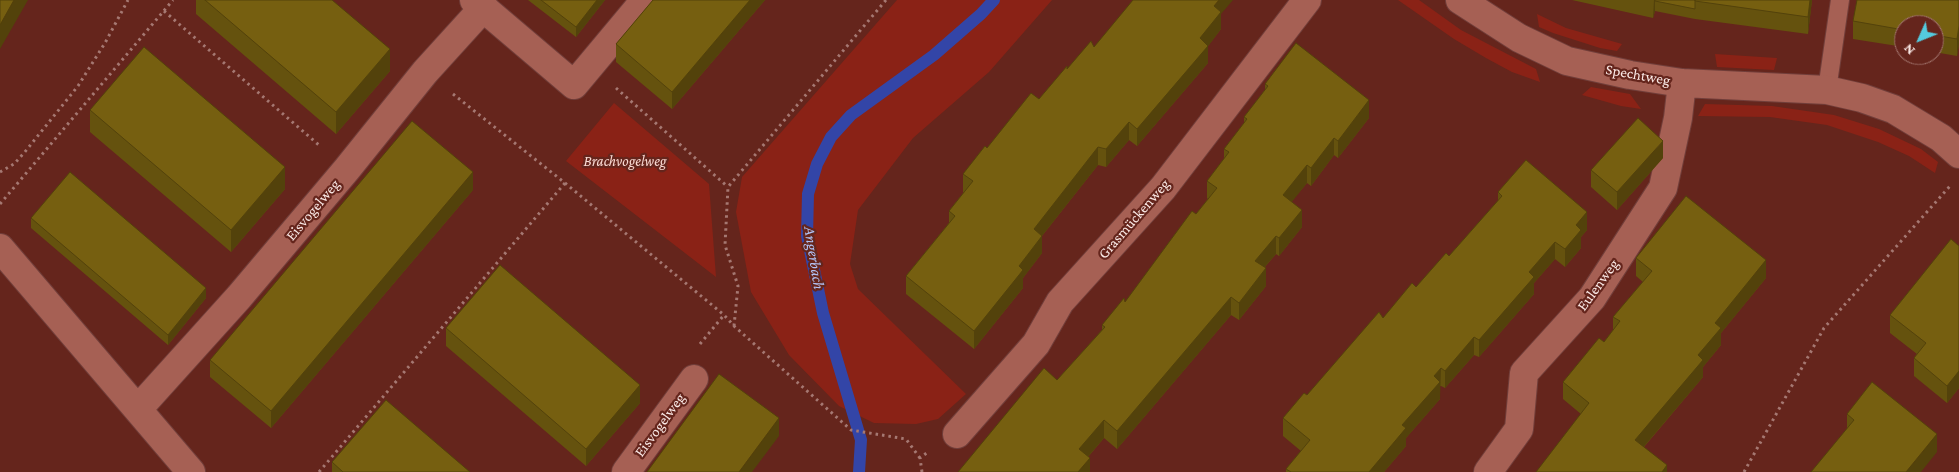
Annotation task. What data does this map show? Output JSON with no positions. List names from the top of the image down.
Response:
{
  "streets": {
    "street": [
      "Spechtweg",
      "Eisvogelweg",
      "Grasmückenweg",
      "Eulenweg"
    ]
  },
  "crossings": [
    ["Spechtweg", "Eulenweg"]
  ],
  "water": ["Angerbach"],
  "parks": ["Brachvogelweg"],
  "north": "bottom left"
}
